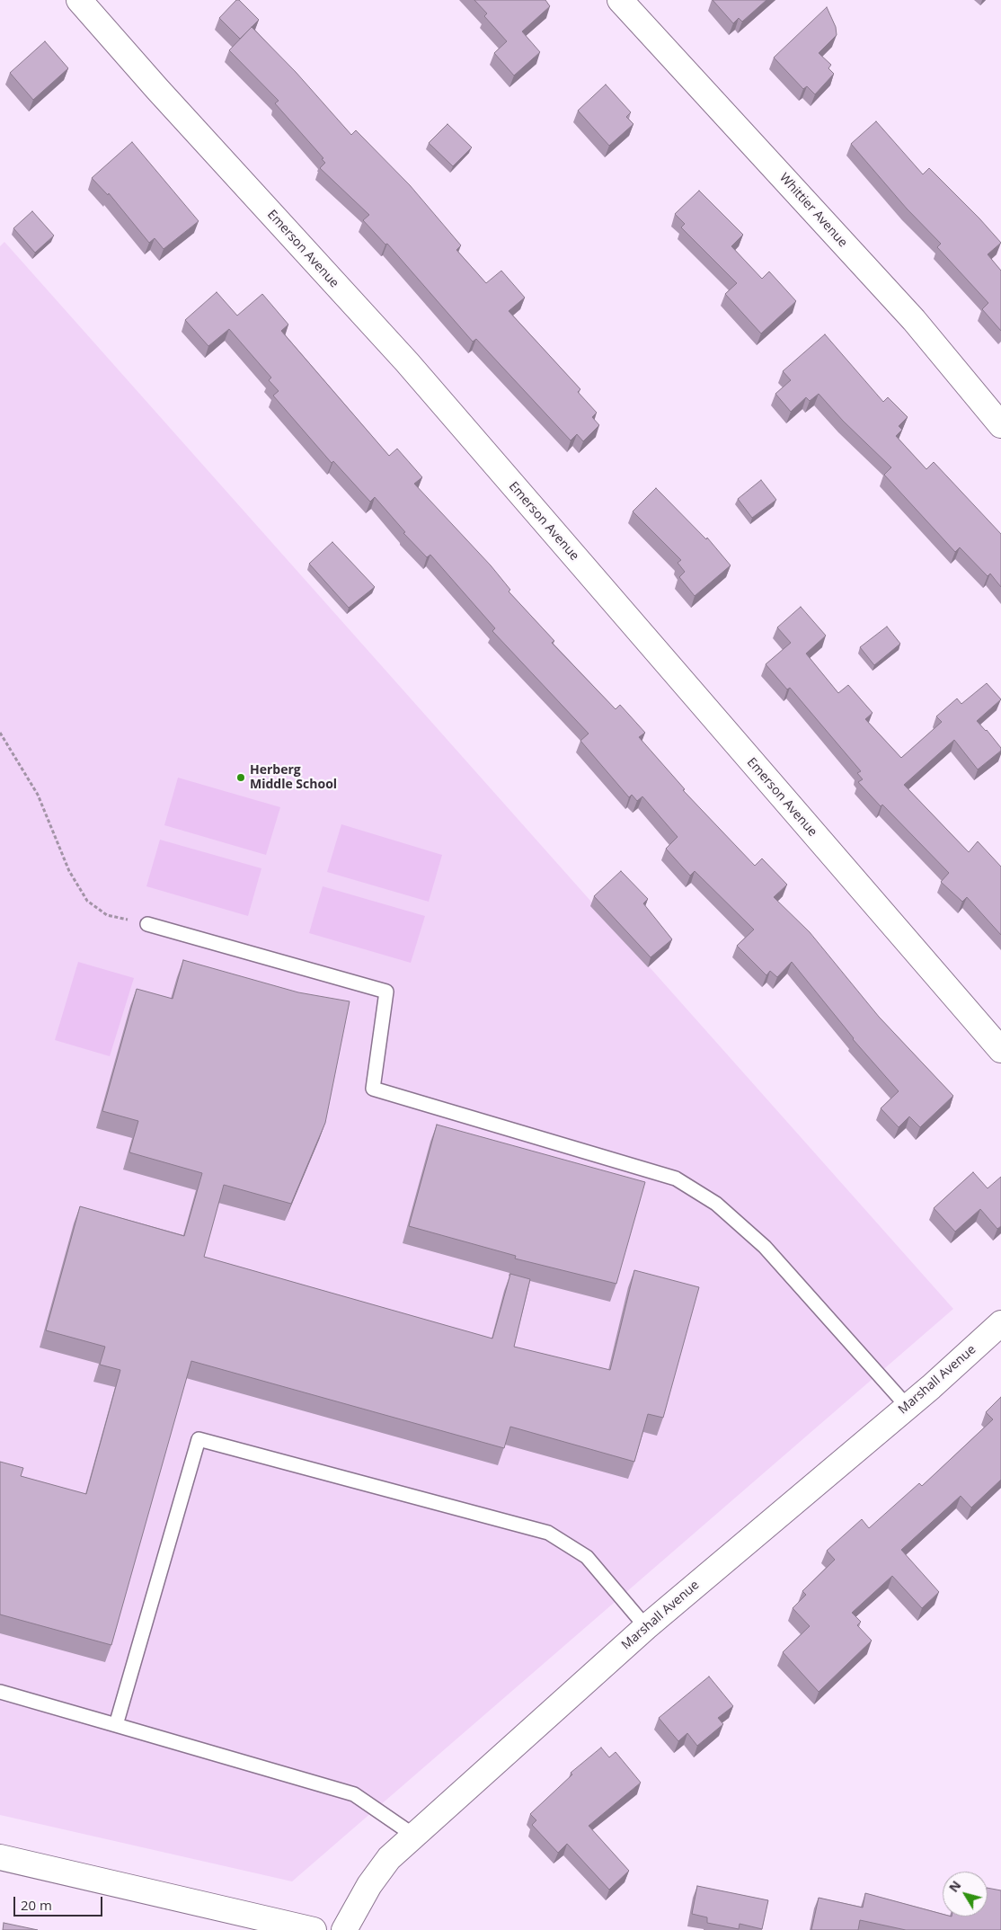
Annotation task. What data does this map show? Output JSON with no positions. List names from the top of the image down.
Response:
{
  "streets": {
    "street": ["Whittier Avenue", "Emerson Avenue", "Marshall Avenue"]
  },
  "places": ["Herberg Middle School"],
  "scale_bar": "20 m",
  "north": "top left"
}
